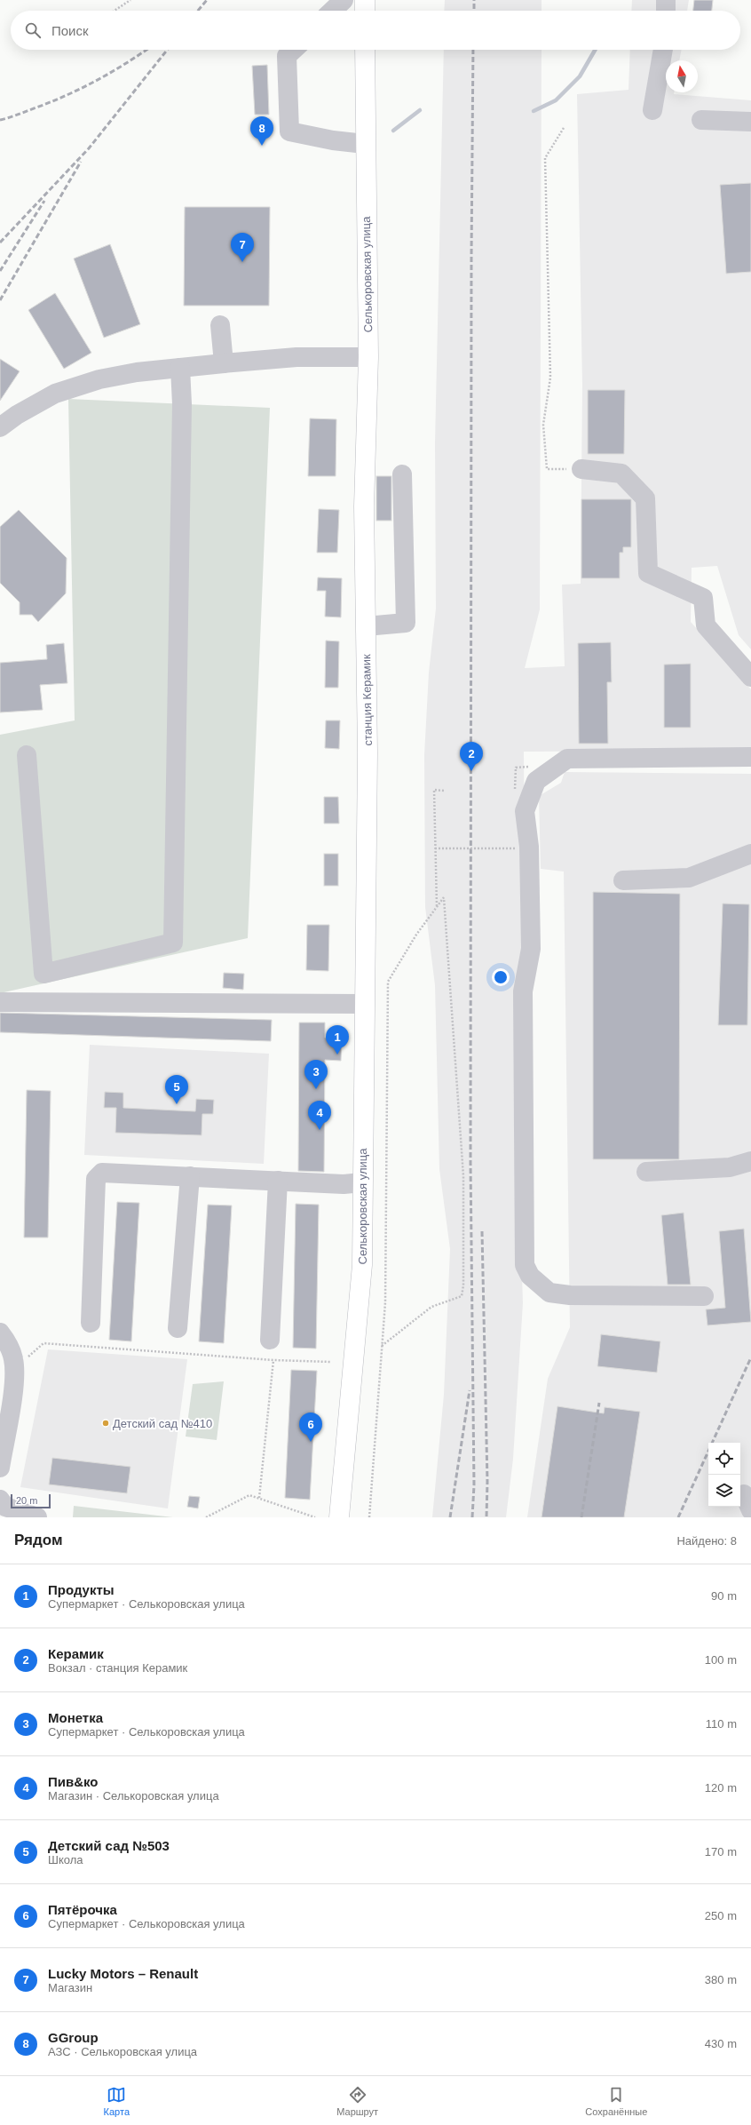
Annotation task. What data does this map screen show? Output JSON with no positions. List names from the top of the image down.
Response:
{
  "streets": {
    "main road": ["Селькоровская улица", "станция Керамик"]
  },
  "crossings": [
    ["Селькоровская улица", "станция Керамик"]
  ],
  "places": ["Детский сад №410"],
  "scale_bar": "20 m",
  "north": "top",
  "page": {
    "search": "Поиск",
    "pins": [
      "8",
      "7",
      "2",
      "1",
      "3",
      "5",
      "4",
      "6"
    ],
    "scale": "20 m",
    "heading": ["Рядом", "Найдено: 8"],
    "list": [
      {
        "mark": "1",
        "name": "Продукты",
        "note": "Супермаркет · Селькоровская улица",
        "value": "90 m"
      },
      {
        "mark": "2",
        "name": "Керамик",
        "note": "Вокзал · станция Керамик",
        "value": "100 m"
      },
      {
        "mark": "3",
        "name": "Монетка",
        "note": "Супермаркет · Селькоровская улица",
        "value": "110 m"
      },
      {
        "mark": "4",
        "name": "Пив&ко",
        "note": "Магазин · Селькоровская улица",
        "value": "120 m"
      },
      {
        "mark": "5",
        "name": "Детский сад №503",
        "note": "Школа",
        "value": "170 m"
      },
      {
        "mark": "6",
        "name": "Пятёрочка",
        "note": "Супермаркет · Селькоровская улица",
        "value": "250 m"
      },
      {
        "mark": "7",
        "name": "Lucky Motors – Renault",
        "note": "Магазин",
        "value": "380 m"
      },
      {
        "mark": "8",
        "name": "GGroup",
        "note": "АЗС · Селькоровская улица",
        "value": "430 m"
      }
    ],
    "nav": ["Карта", "Маршрут", "Сохранённые"]
  }
}
